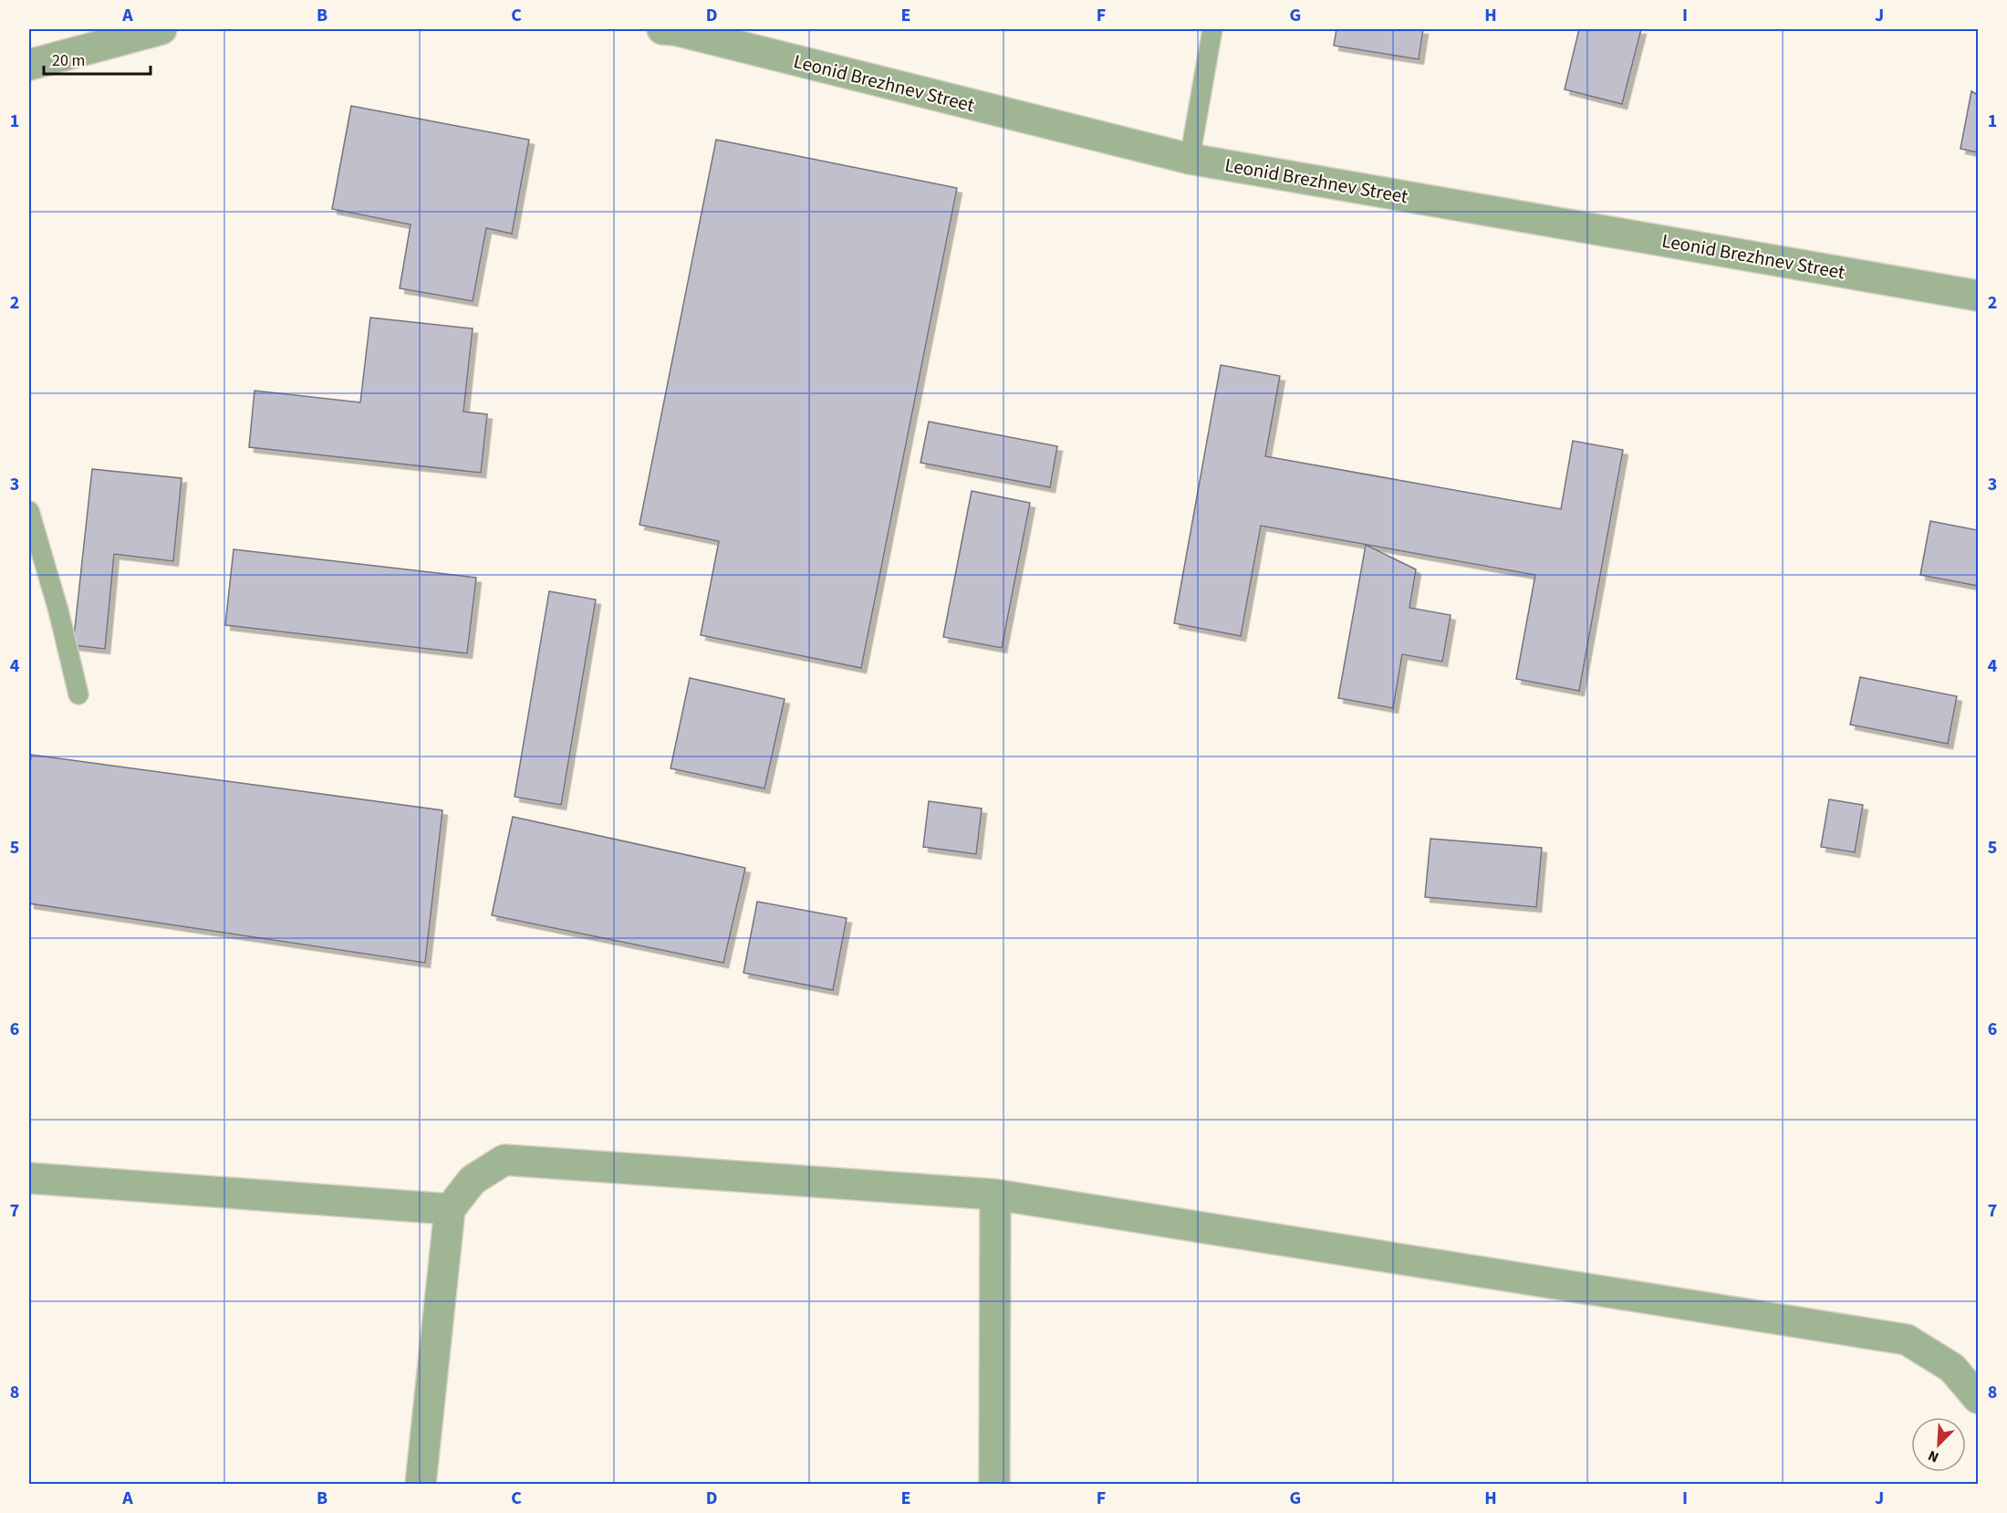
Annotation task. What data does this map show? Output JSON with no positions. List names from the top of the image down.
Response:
{
  "streets": {
    "street": ["Leonid Brezhnev Street"]
  },
  "scale_bar": "20 m",
  "north": "bottom left",
  "grid": {
    "columns": [
      "A",
      "B",
      "C",
      "D",
      "E",
      "F",
      "G",
      "H",
      "I",
      "J"
    ],
    "rows": [
      "1",
      "2",
      "3",
      "4",
      "5",
      "6",
      "7",
      "8"
    ]
  }
}
